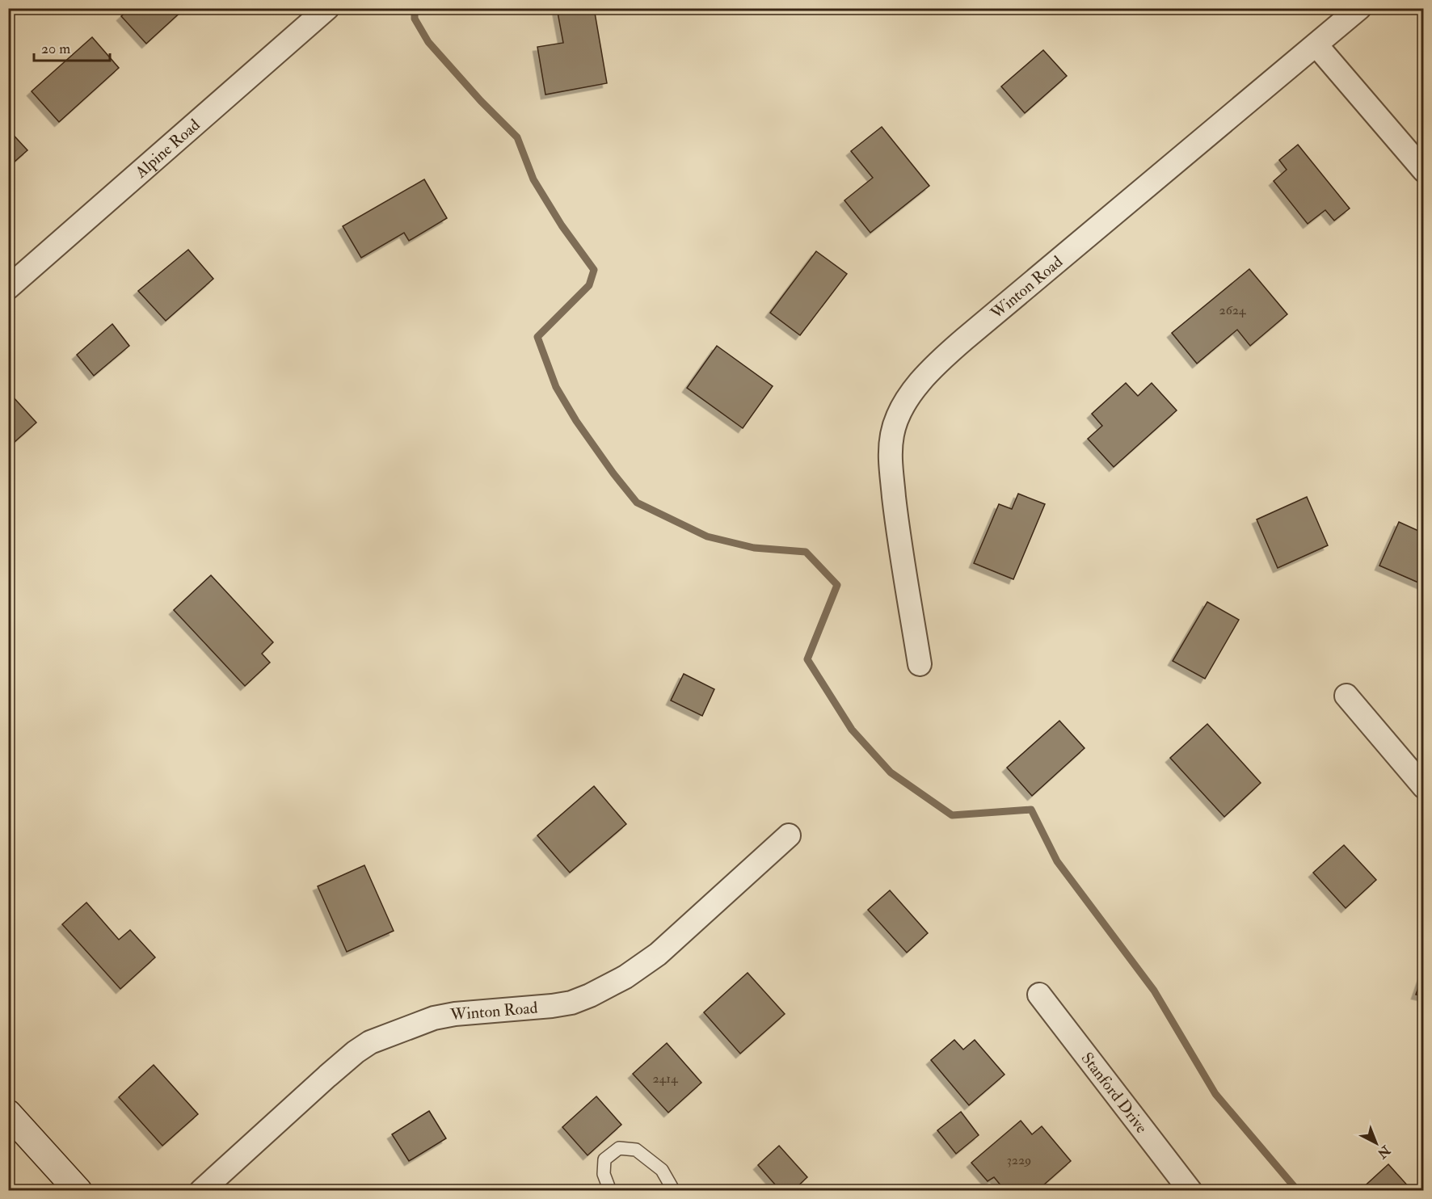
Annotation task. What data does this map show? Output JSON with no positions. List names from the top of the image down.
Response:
{
  "streets": {
    "street": ["Alpine Road", "Winton Road", "Stanford Drive"]
  },
  "house_numbers": ["2624", "2414", "3229"],
  "scale_bar": "20 m",
  "north": "bottom right"
}
